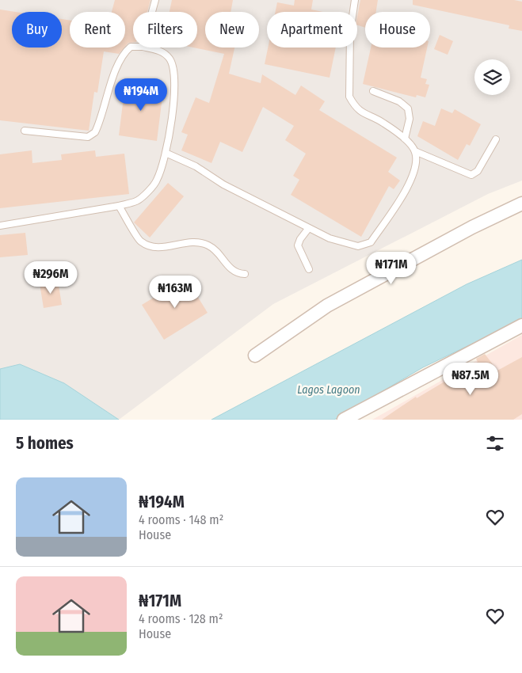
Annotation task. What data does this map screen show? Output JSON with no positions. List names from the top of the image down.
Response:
{
  "water": ["Lagos Lagoon"],
  "page": {
    "chip": [
      "Buy",
      "Rent",
      "Filters",
      "New",
      "Apartment",
      "House"
    ],
    "price": [
      "₦194M",
      "₦171M",
      "₦296M",
      "₦163M",
      "₦87.5M"
    ],
    "heading": "5 homes",
    "list": [
      {
        "name": "₦194M",
        "note": "4 rooms · 148 m² · House"
      },
      {
        "name": "₦171M",
        "note": "4 rooms · 128 m² · House"
      }
    ]
  }
}
